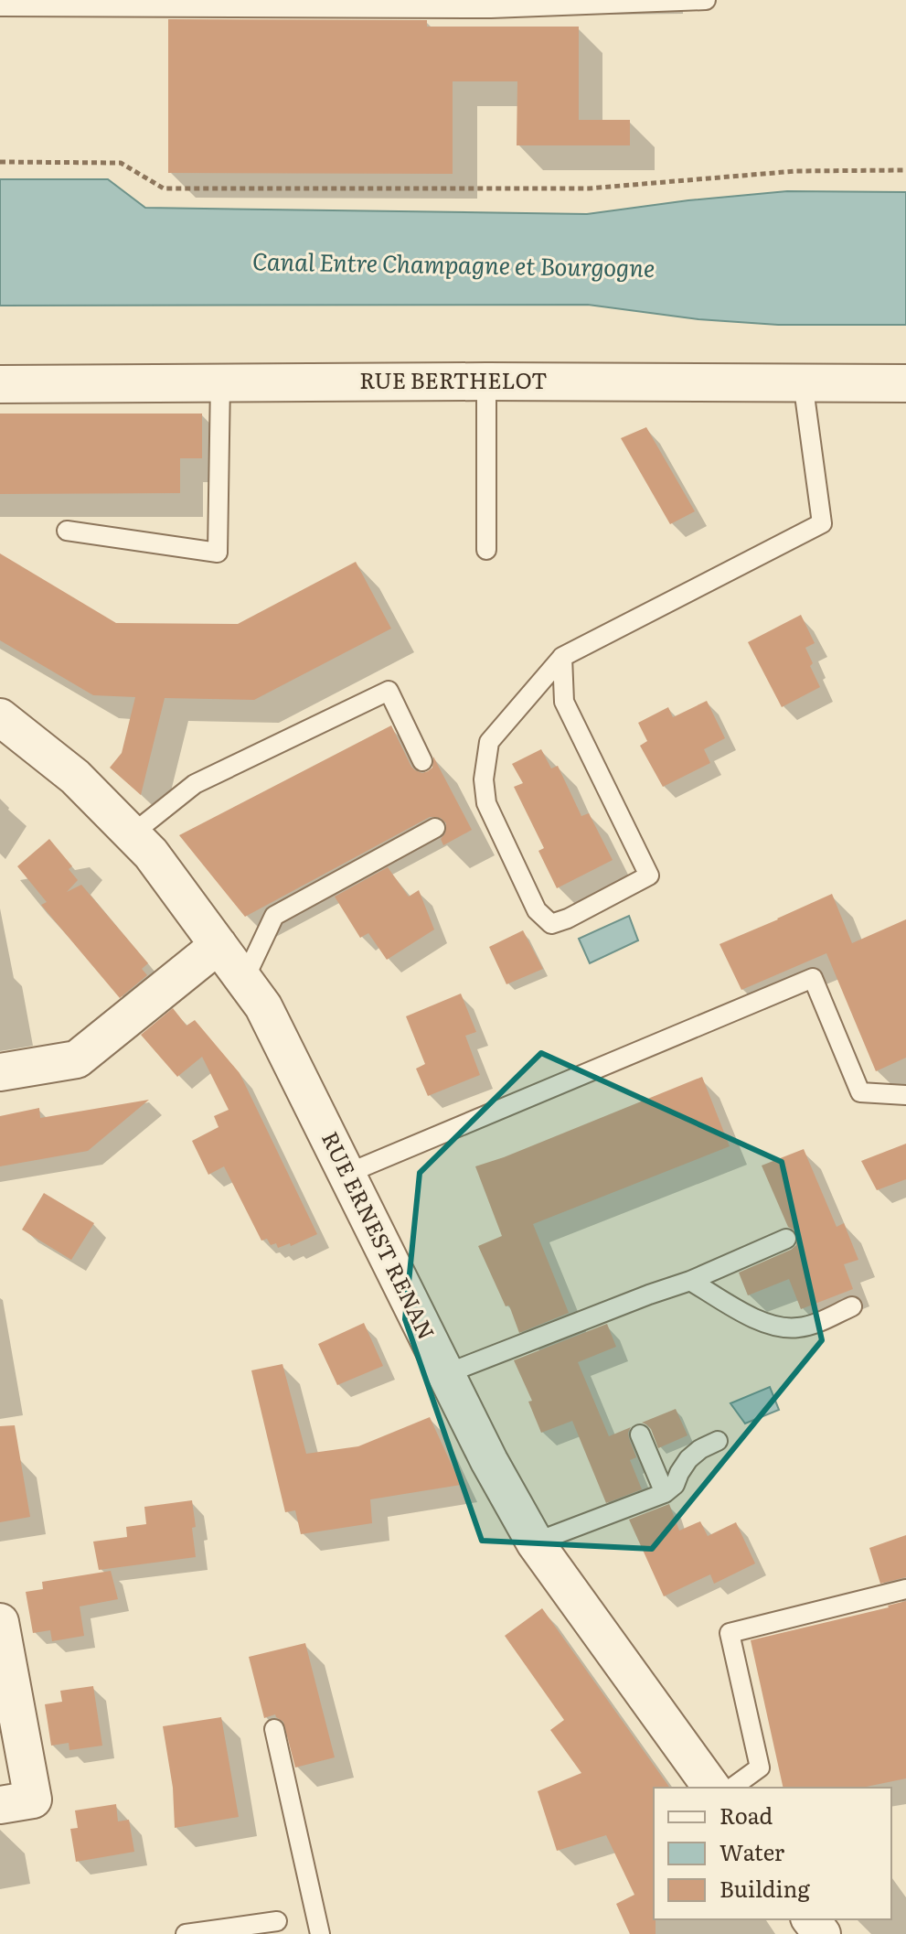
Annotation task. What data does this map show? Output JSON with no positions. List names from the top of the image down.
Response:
{
  "streets": {
    "street": ["RUE BERTHELOT", "RUE ERNEST RENAN"]
  },
  "water": ["Canal Entre Champagne et Bourgogne"],
  "legend": ["Road", "Water", "Building"]
}
